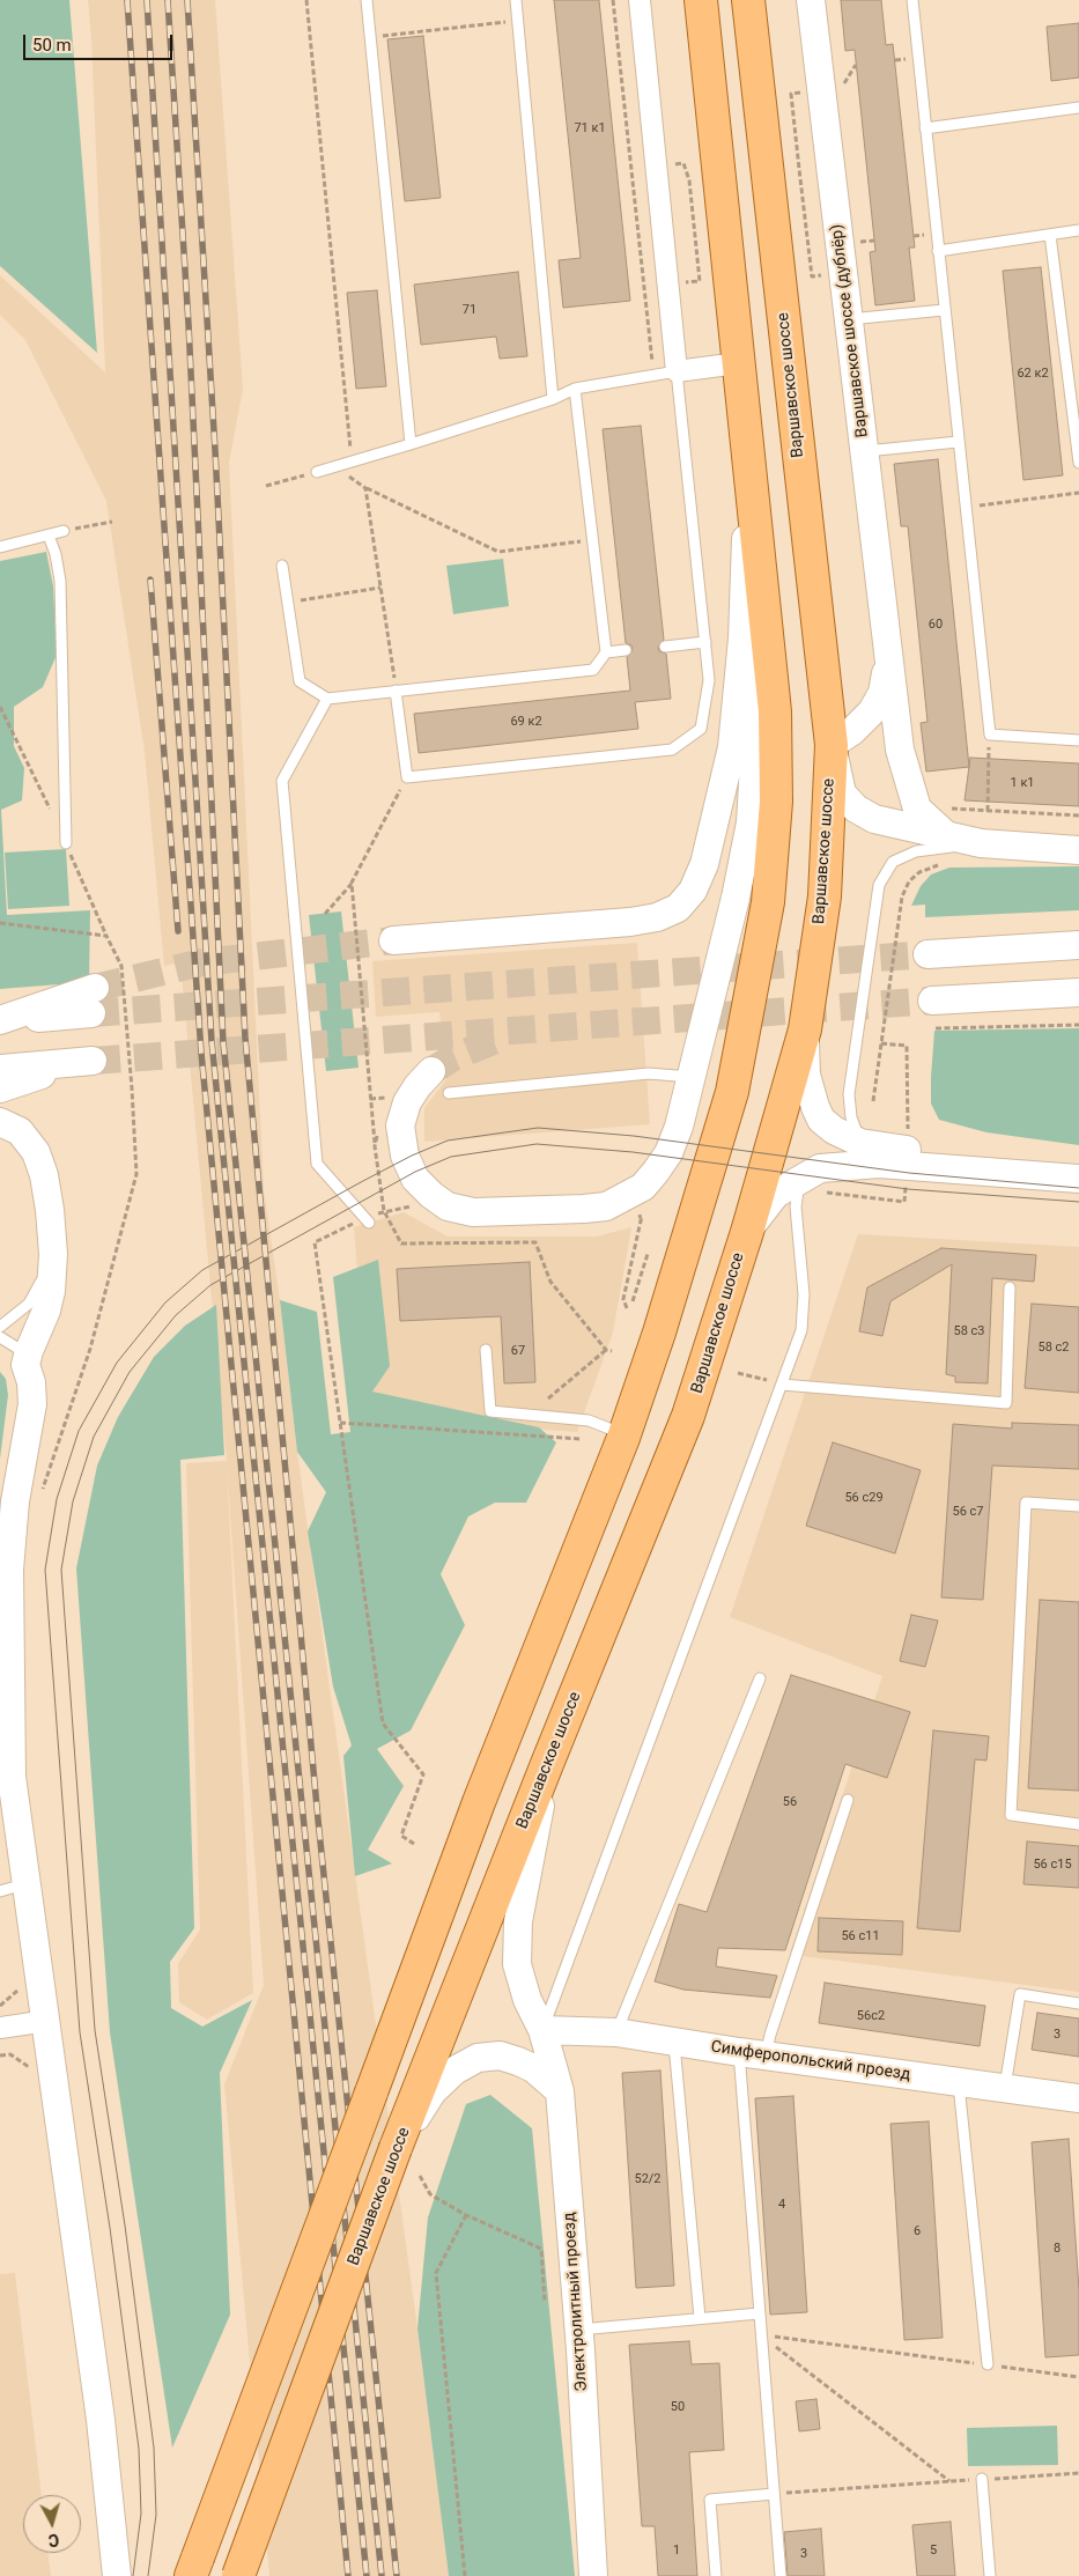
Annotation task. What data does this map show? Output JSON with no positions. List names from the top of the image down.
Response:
{
  "streets": {
    "main road": [
      "Варшавское шоссе (дублёр)",
      "Варшавское шоссе",
      "Симферопольский проезд",
      "Электролитный проезд"
    ]
  },
  "crossings": [
    ["Варшавское шоссе (дублёр)", "Варшавское шоссе"],
    ["Варшавское шоссе", "Электролитный проезд"],
    ["Симферопольский проезд", "Электролитный проезд"]
  ],
  "house_numbers": [
    "71 к1",
    "71",
    "62 к2",
    "60",
    "69 к2",
    "1 к1",
    "58 с3",
    "58 с2",
    "67",
    "56 с29",
    "56 с7",
    "56",
    "56 с15",
    "56 с11",
    "56с2",
    "3",
    "52/2",
    "4",
    "6",
    "8",
    "50",
    "1",
    "5",
    "3"
  ],
  "scale_bar": "50 m",
  "north": "bottom"
}
